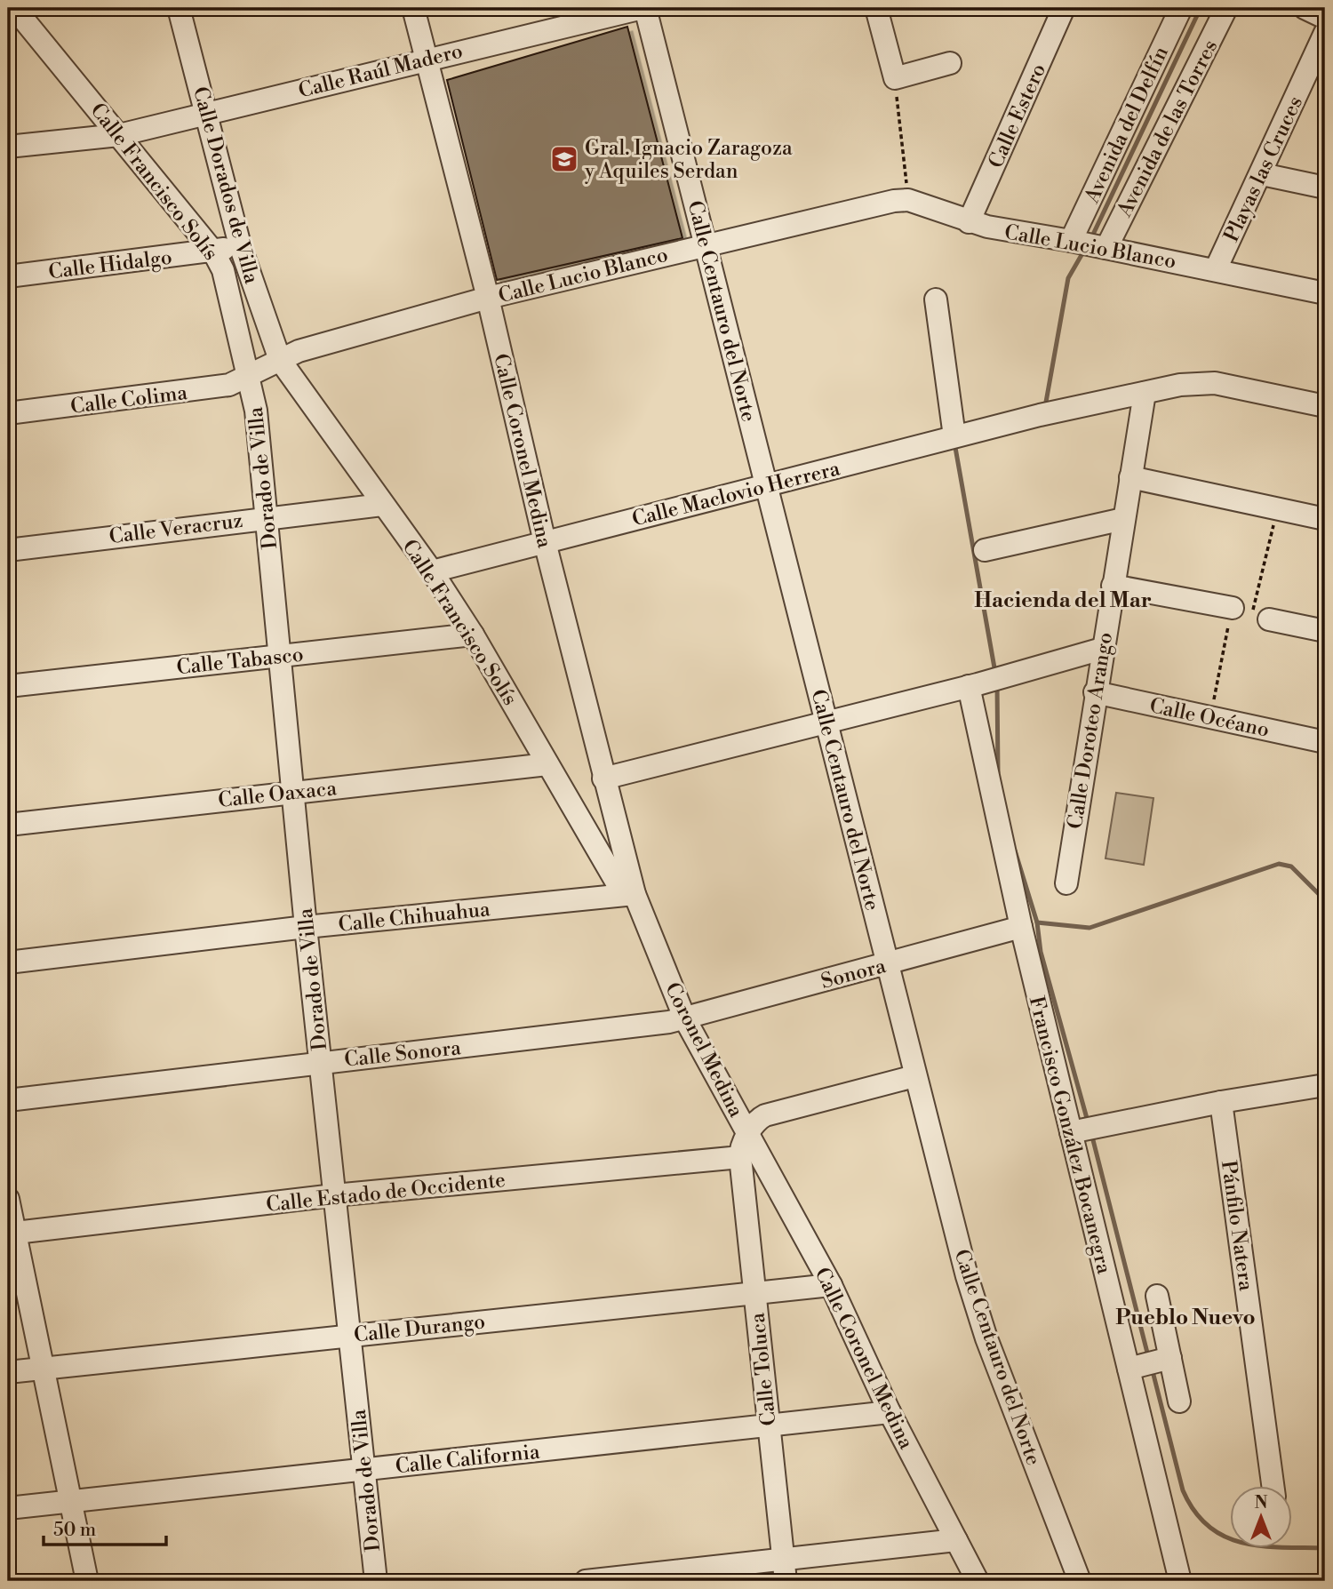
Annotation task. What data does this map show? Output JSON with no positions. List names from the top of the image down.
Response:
{
  "streets": {
    "street": [
      "Calle Raúl Madero",
      "Calle Estero",
      "Avenida del Delfín",
      "Avenida de las Torres",
      "Playas las Cruces",
      "Calle Francisco Solís",
      "Calle Dorados de Villa",
      "Calle Lucio Blanco",
      "Calle Hidalgo",
      "Calle Centauro del Norte",
      "Calle Colima",
      "Calle Coronel Medina",
      "Dorado de Villa",
      "Calle Maclovio Herrera",
      "Calle Veracruz",
      "Calle Tabasco",
      "Calle Océano",
      "Calle Doroteo Arango",
      "Calle Oaxaca",
      "Calle Chihuahua",
      "Sonora",
      "Coronel Medina",
      "Calle Sonora",
      "Francisco González Bocanegra",
      "Calle Estado de Occidente",
      "Pánfilo Natera",
      "Calle Durango",
      "Calle Toluca",
      "Calle California"
    ]
  },
  "crossings": [
    ["Calle Raúl Madero", "Calle Francisco Solís"],
    ["Calle Raúl Madero", "Calle Dorados de Villa"],
    ["Calle Raúl Madero", "Calle Centauro del Norte"],
    ["Calle Raúl Madero", "Calle Coronel Medina"],
    ["Calle Estero", "Calle Lucio Blanco"],
    ["Avenida del Delfín", "Calle Lucio Blanco"],
    ["Avenida de las Torres", "Calle Lucio Blanco"],
    ["Playas las Cruces", "Calle Lucio Blanco"],
    ["Calle Francisco Solís", "Calle Dorados de Villa"],
    ["Calle Francisco Solís", "Calle Lucio Blanco"],
    ["Calle Francisco Solís", "Calle Hidalgo"],
    ["Calle Francisco Solís", "Calle Colima"],
    ["Calle Francisco Solís", "Calle Coronel Medina"],
    ["Calle Francisco Solís", "Dorado de Villa"],
    ["Calle Francisco Solís", "Calle Maclovio Herrera"],
    ["Calle Francisco Solís", "Calle Veracruz"],
    ["Calle Francisco Solís", "Calle Tabasco"],
    ["Calle Francisco Solís", "Calle Oaxaca"],
    ["Calle Francisco Solís", "Calle Chihuahua"],
    ["Calle Francisco Solís", "Coronel Medina"],
    ["Calle Dorados de Villa", "Calle Lucio Blanco"],
    ["Calle Dorados de Villa", "Calle Hidalgo"],
    ["Calle Lucio Blanco", "Calle Centauro del Norte"],
    ["Calle Lucio Blanco", "Calle Colima"],
    ["Calle Lucio Blanco", "Calle Coronel Medina"],
    ["Calle Lucio Blanco", "Dorado de Villa"],
    ["Calle Centauro del Norte", "Calle Maclovio Herrera"],
    ["Calle Centauro del Norte", "Sonora"],
    ["Calle Colima", "Dorado de Villa"],
    ["Calle Coronel Medina", "Calle Maclovio Herrera"],
    ["Calle Coronel Medina", "Calle Chihuahua"],
    ["Calle Coronel Medina", "Coronel Medina"],
    ["Calle Coronel Medina", "Calle Durango"],
    ["Calle Coronel Medina", "Calle California"],
    ["Dorado de Villa", "Calle Veracruz"],
    ["Dorado de Villa", "Calle Tabasco"],
    ["Dorado de Villa", "Calle Oaxaca"],
    ["Dorado de Villa", "Calle Chihuahua"],
    ["Dorado de Villa", "Calle Sonora"],
    ["Dorado de Villa", "Calle Estado de Occidente"],
    ["Dorado de Villa", "Calle Durango"],
    ["Dorado de Villa", "Calle California"],
    ["Calle Maclovio Herrera", "Calle Doroteo Arango"],
    ["Calle Océano", "Calle Doroteo Arango"],
    ["Calle Chihuahua", "Coronel Medina"],
    ["Sonora", "Coronel Medina"],
    ["Sonora", "Calle Sonora"],
    ["Sonora", "Francisco González Bocanegra"],
    ["Coronel Medina", "Calle Sonora"],
    ["Calle Estado de Occidente", "Calle Toluca"],
    ["Calle Durango", "Calle Toluca"],
    ["Calle Toluca", "Calle California"]
  ],
  "districts": ["Hacienda del Mar", "Pueblo Nuevo"],
  "places": {
    "school or university": ["Gral. Ignacio Zaragoza y Aquiles Serdan"]
  },
  "scale_bar": "50 m",
  "north": "top"
}
